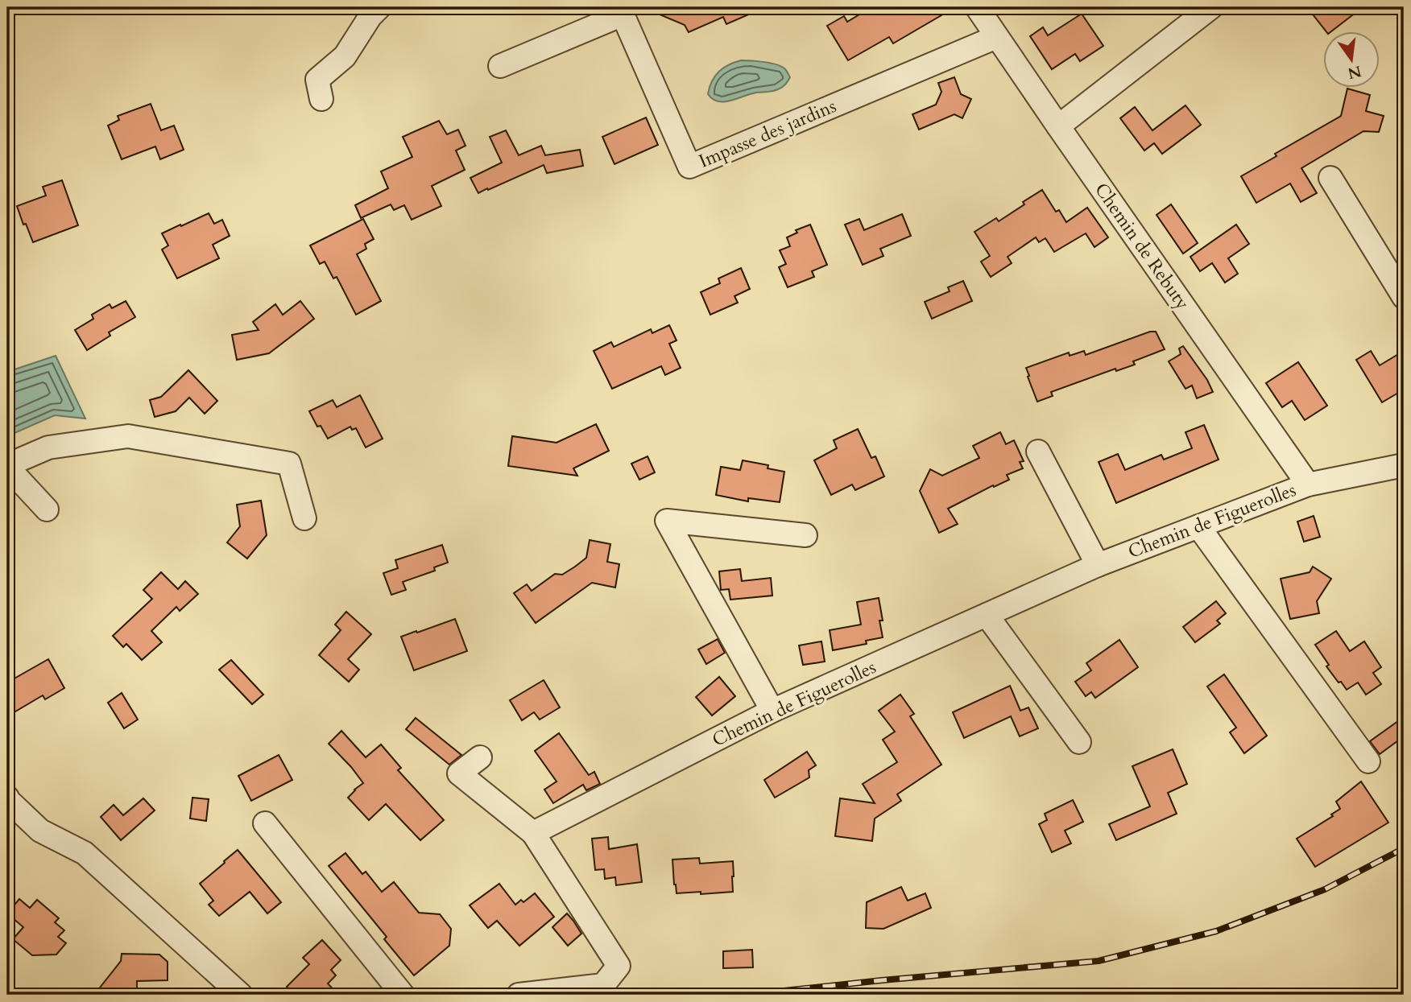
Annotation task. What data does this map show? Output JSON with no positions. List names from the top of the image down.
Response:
{
  "streets": {
    "street": ["Impasse des jardins", "Chemin de Rebuty", "Chemin de Figuerolles"]
  },
  "crossings": [
    ["Impasse des jardins", "Chemin de Rebuty"],
    ["Chemin de Rebuty", "Chemin de Figuerolles"]
  ],
  "north": "bottom"
}
